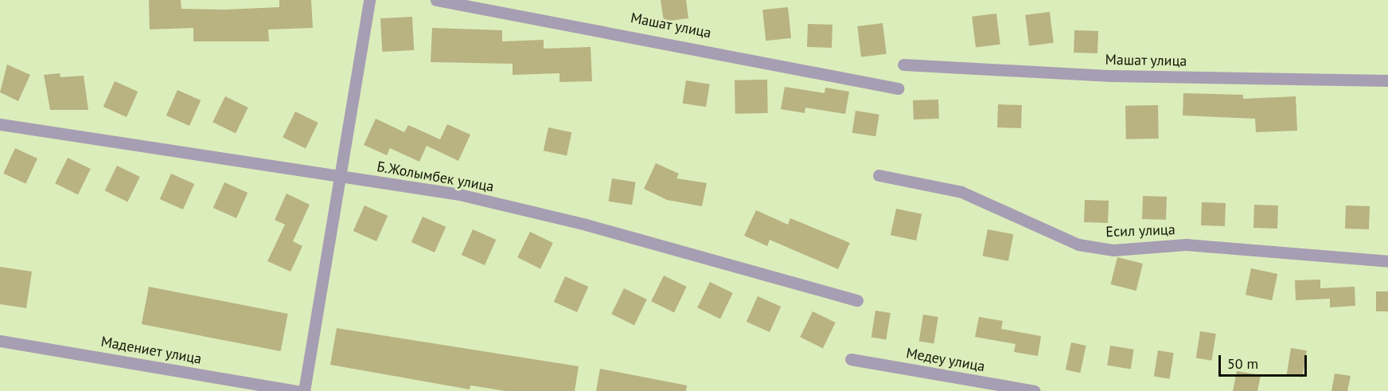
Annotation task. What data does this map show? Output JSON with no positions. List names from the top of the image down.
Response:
{
  "streets": {
    "street": [
      "Машат улица",
      "Б.Жолымбек улица",
      "Есил улица",
      "Мадениет улица",
      "Медеу улица"
    ]
  },
  "scale_bar": "50 m"
}
